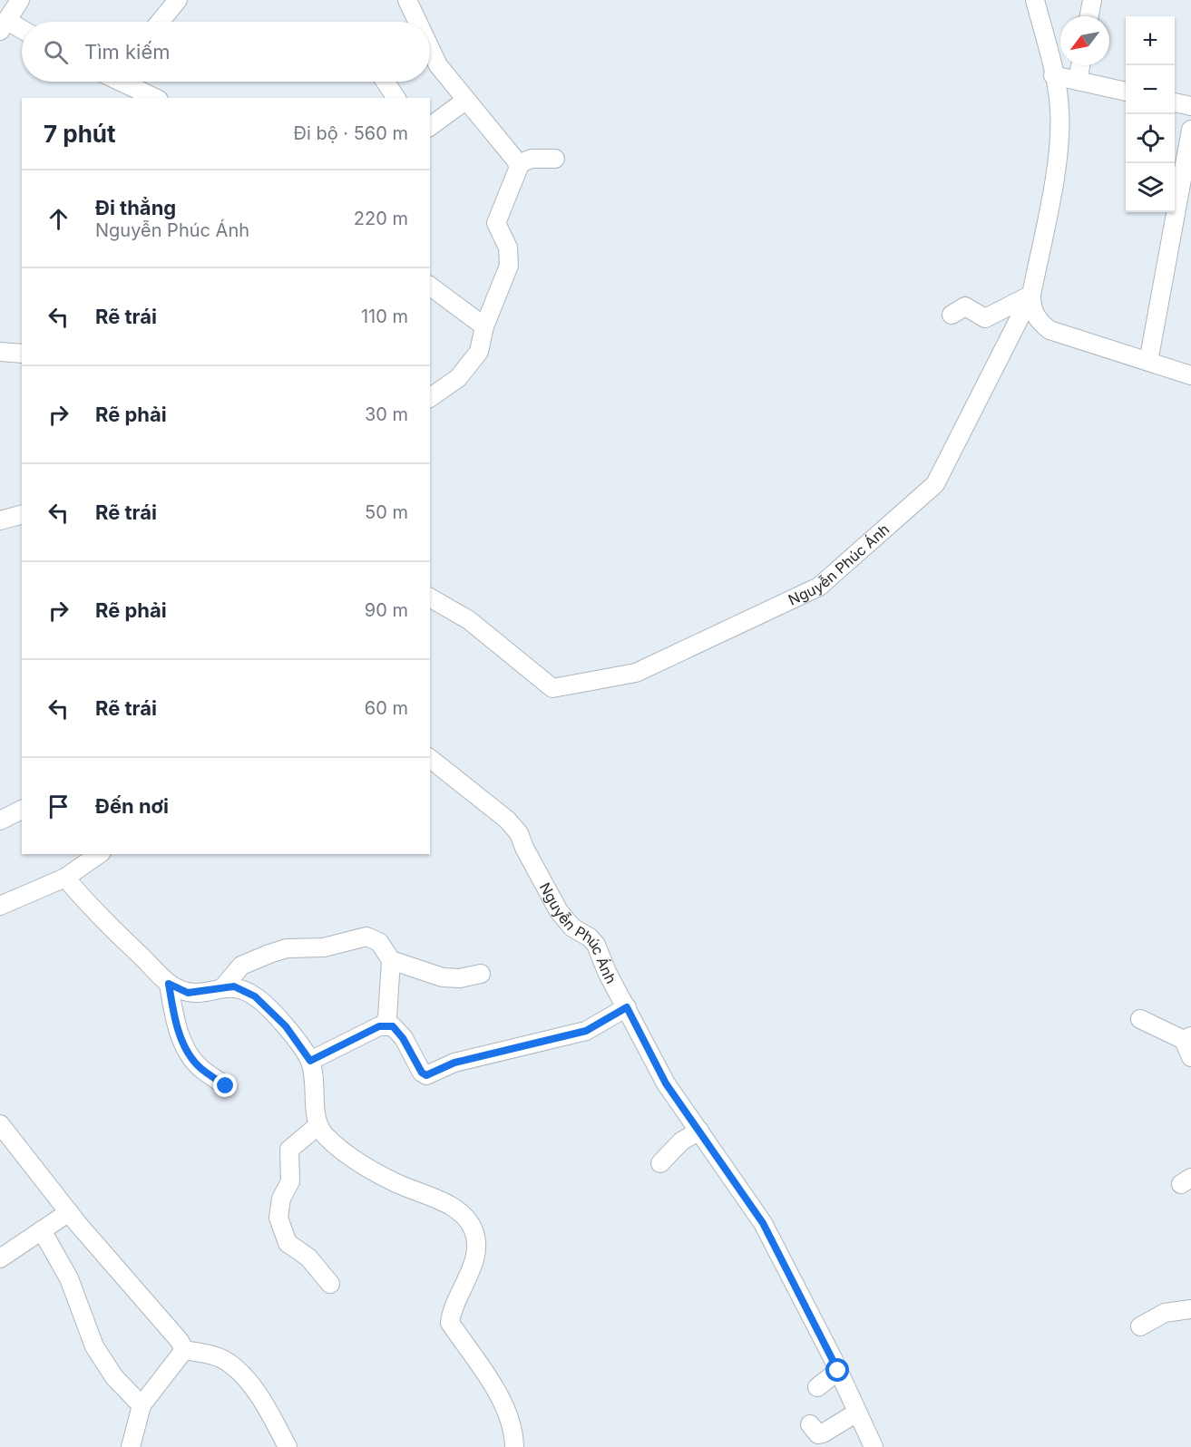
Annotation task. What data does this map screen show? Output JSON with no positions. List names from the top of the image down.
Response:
{
  "streets": {
    "street": ["Nguyễn Phúc Ánh"]
  },
  "north": "bottom left",
  "page": {
    "map_buttons": ["+", "−"],
    "search": "Tìm kiếm",
    "heading": ["7 phút", "Đi bộ · 560 m"],
    "list": [
      ["Đi thẳng", "Nguyễn Phúc Ánh", "220 m"],
      ["Rẽ trái", "110 m"],
      ["Rẽ phải", "30 m"],
      ["Rẽ trái", "50 m"],
      ["Rẽ phải", "90 m"],
      ["Rẽ trái", "60 m"],
      "Đến nơi"
    ]
  }
}
